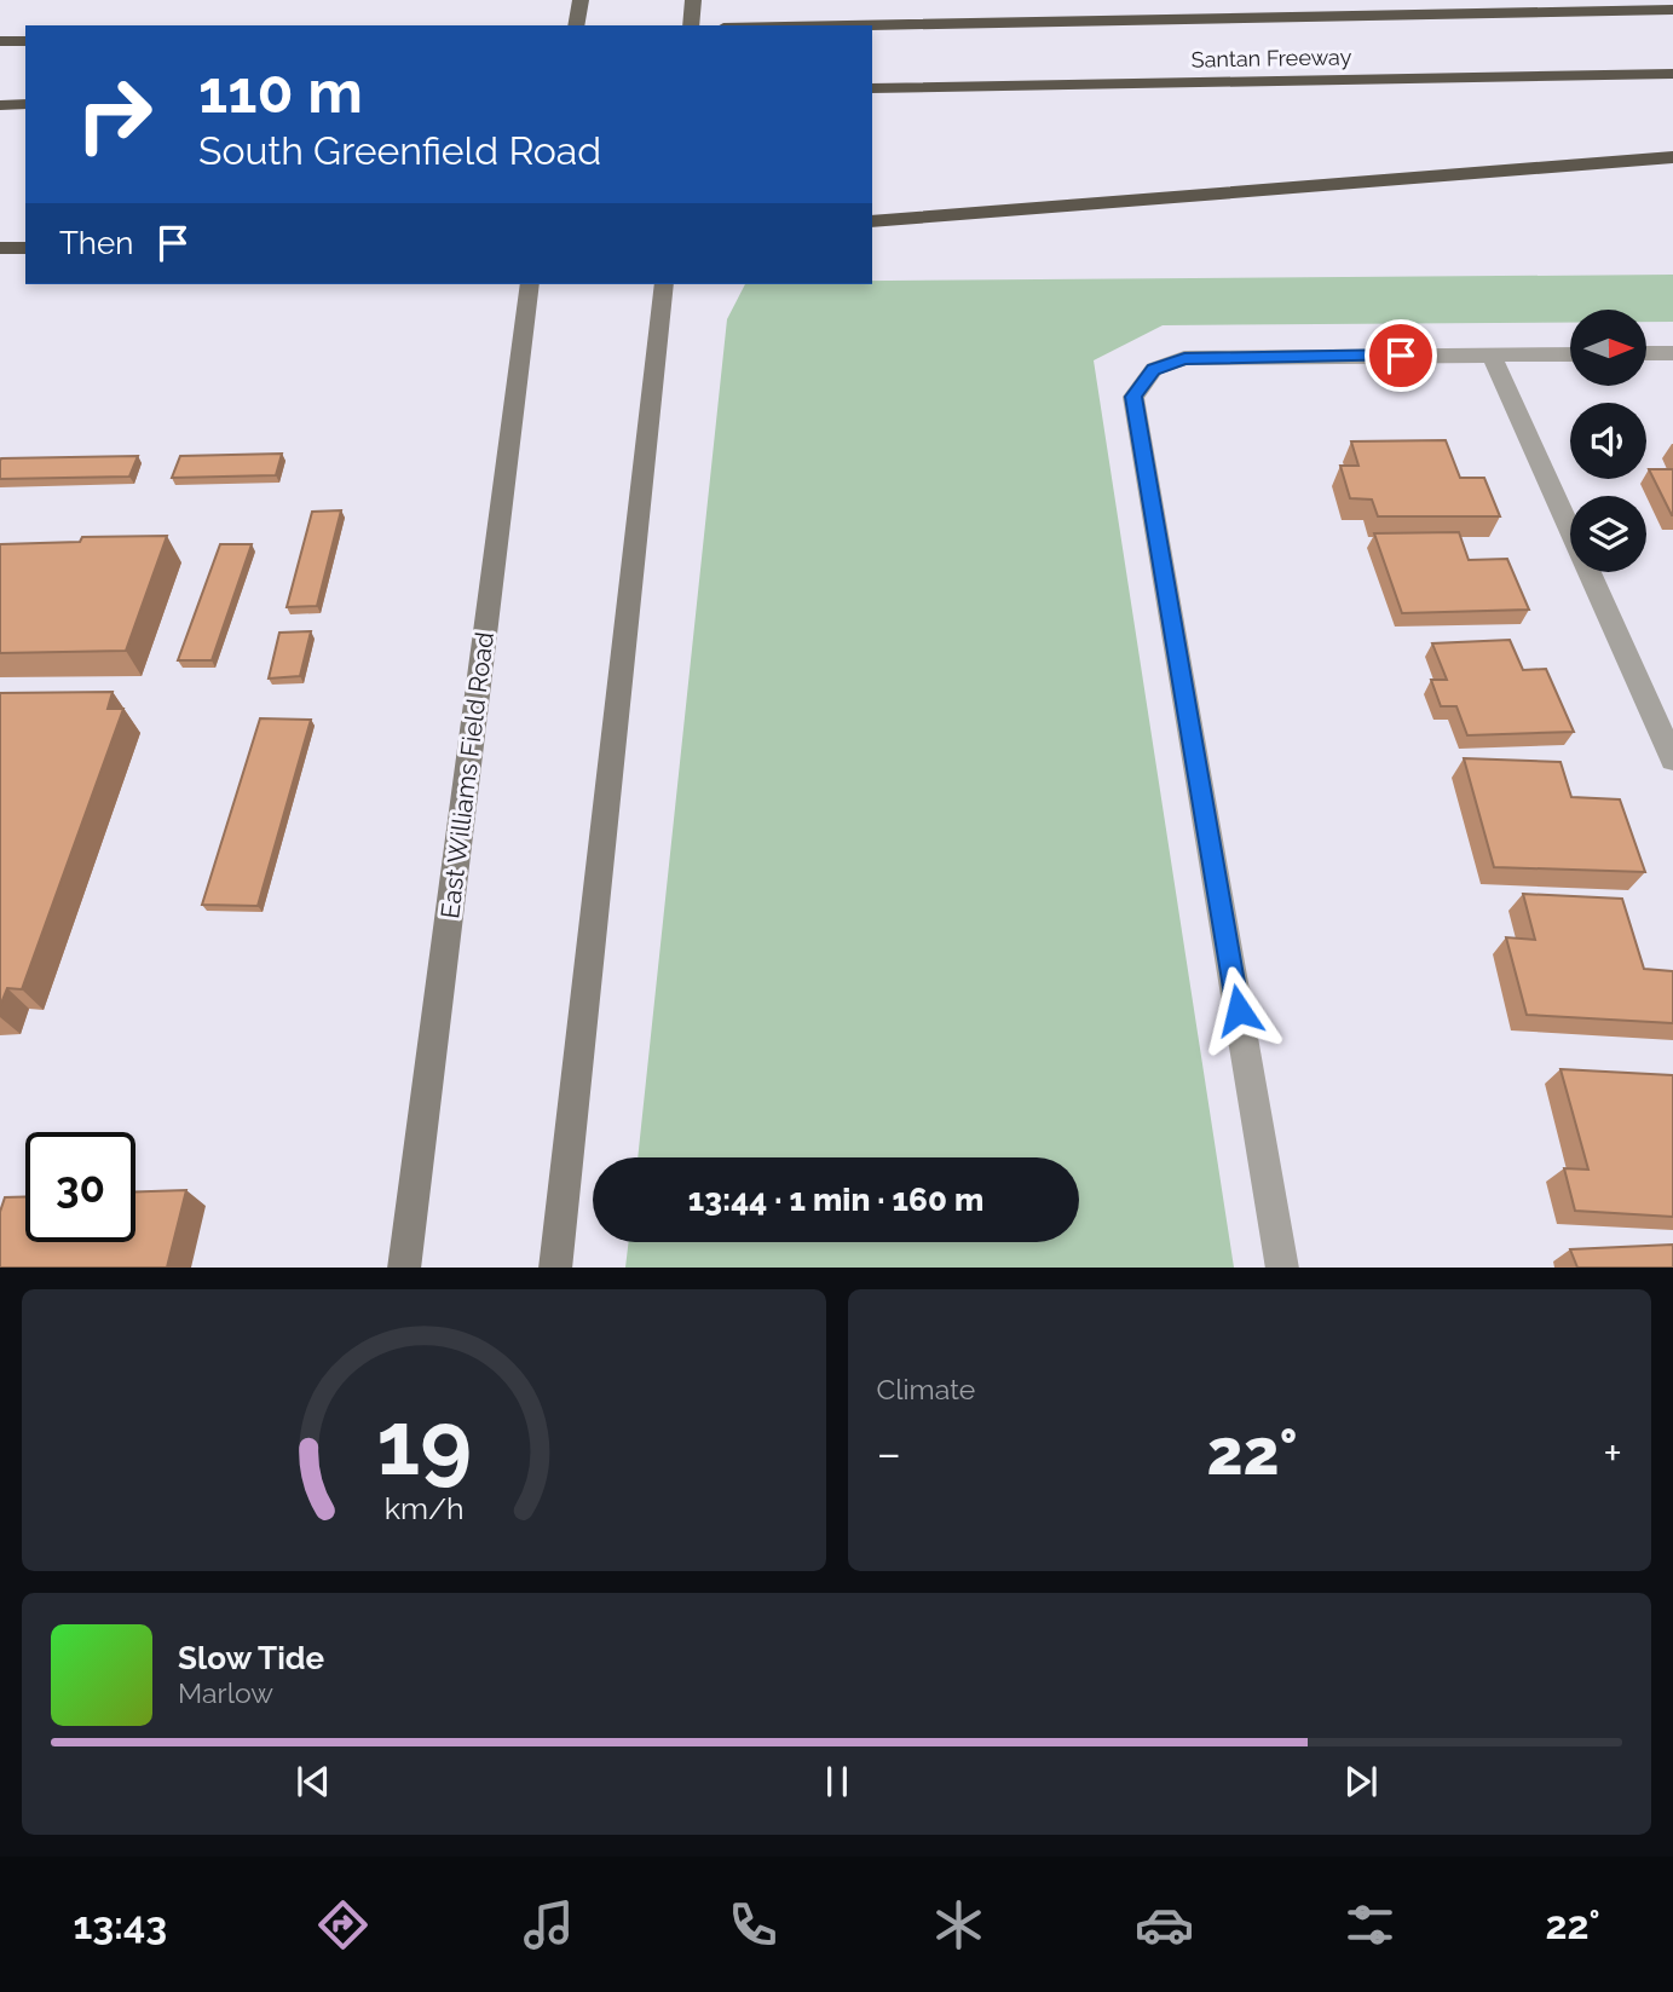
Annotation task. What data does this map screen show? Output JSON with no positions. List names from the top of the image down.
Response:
{
  "streets": {
    "highway": ["Santan Freeway"],
    "main road": ["East Williams Field Road"]
  },
  "north": "right",
  "page": {
    "turn": ["110 m", "South Greenfield Road"],
    "then": "Then",
    "limit": "30",
    "trip": "13:44 · 1 min · 160 m",
    "tile": "Climate",
    "heat": ["−", "22°", "+"],
    "song": ["Slow Tide", "Marlow"],
    "tabs": ["13:43", "22°"],
    "gauge": ["19", "km/h"]
  }
}
